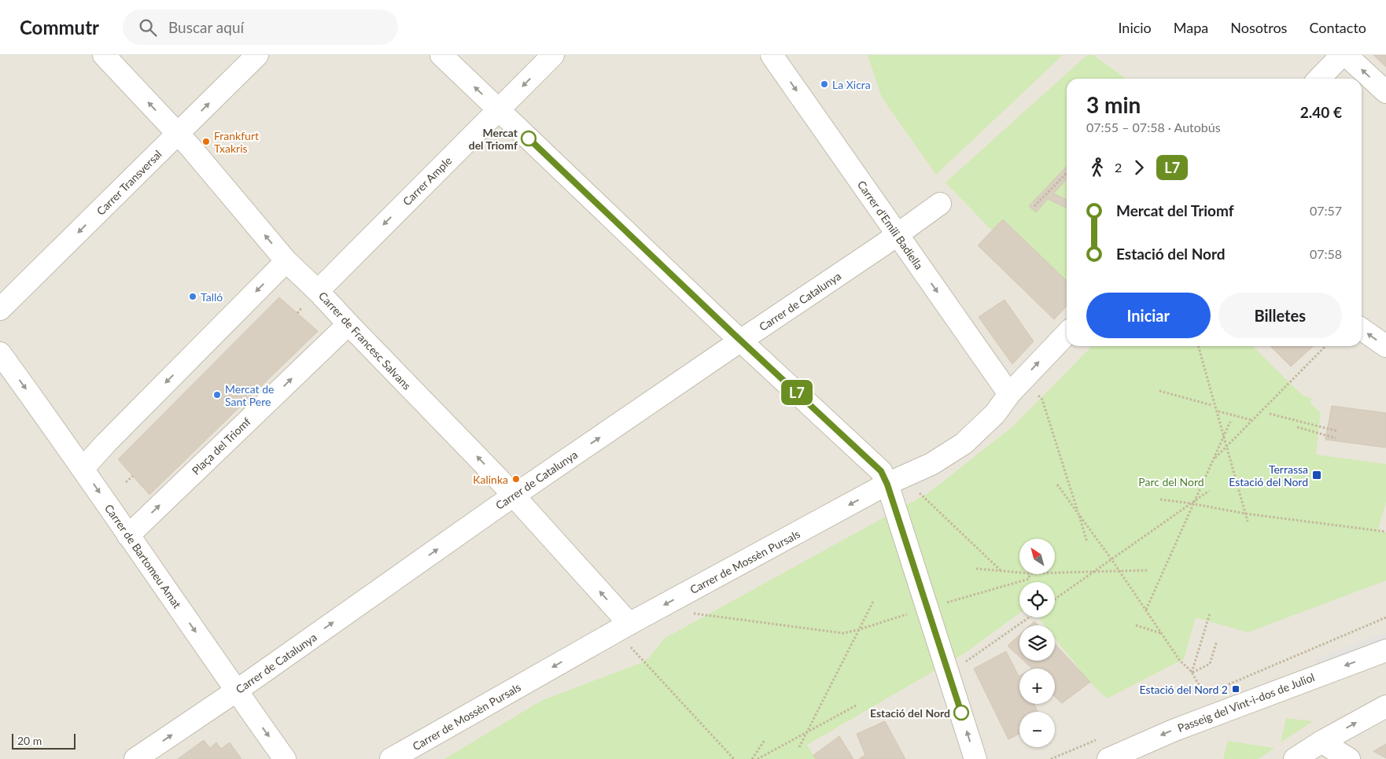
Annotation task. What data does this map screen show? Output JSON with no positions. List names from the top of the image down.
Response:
{
  "streets": {
    "street": [
      "Carrer Ample",
      "Carrer Transversal",
      "Carrer d'Emili Badiella",
      "Carrer de Catalunya",
      "Carrer de Francesc Salvans",
      "Plaça del Triomf",
      "Carrer de Bartomeu Amat",
      "Carrer de Mossèn Pursals",
      "Passeig del Vint-i-dos de Juliol"
    ]
  },
  "crossings": [
    ["Carrer Ample", "Carrer de Francesc Salvans"],
    ["Carrer Transversal", "Carrer de Francesc Salvans"],
    ["Carrer d'Emili Badiella", "Carrer de Catalunya"],
    ["Carrer d'Emili Badiella", "Carrer de Mossèn Pursals"],
    ["Carrer de Catalunya", "Carrer de Francesc Salvans"],
    ["Carrer de Catalunya", "Carrer de Bartomeu Amat"],
    ["Carrer de Francesc Salvans", "Plaça del Triomf"],
    ["Carrer de Francesc Salvans", "Carrer de Mossèn Pursals"],
    ["Plaça del Triomf", "Carrer de Bartomeu Amat"]
  ],
  "one_way": [
    "Carrer Ample",
    "Carrer de Catalunya",
    "Carrer de Francesc Salvans",
    "Carrer de Bartomeu Amat"
  ],
  "parks": ["Parc del Nord"],
  "places": {
    "other": [
      "La Xicra",
      "Mercat del Triomf",
      "Frankfurt Txakris",
      "Talló",
      "Mercat de Sant Pere",
      "Kalinka",
      "Estació del Nord"
    ],
    "transit": ["Terrassa Estació del Nord", "Estació del Nord 2"]
  },
  "lines": ["bus line L7"],
  "scale_bar": "20 m",
  "north": "top left",
  "page": {
    "header": "Commutr",
    "search": "Buscar aquí",
    "nav": [
      "Inicio",
      "Mapa",
      "Nosotros",
      "Contacto"
    ],
    "on_map": "L7",
    "heading": ["3 min", "07:55 – 07:58 · Autobús", "2.40 €"],
    "legs": ["2", "L7"],
    "list": [
      {
        "name": "Mercat del Triomf",
        "value": "07:57"
      },
      {
        "name": "Estació del Nord",
        "value": "07:58"
      }
    ],
    "buttons": ["Iniciar", "Billetes"],
    "map_buttons": ["+", "−"],
    "scale": "20 m"
  }
}
